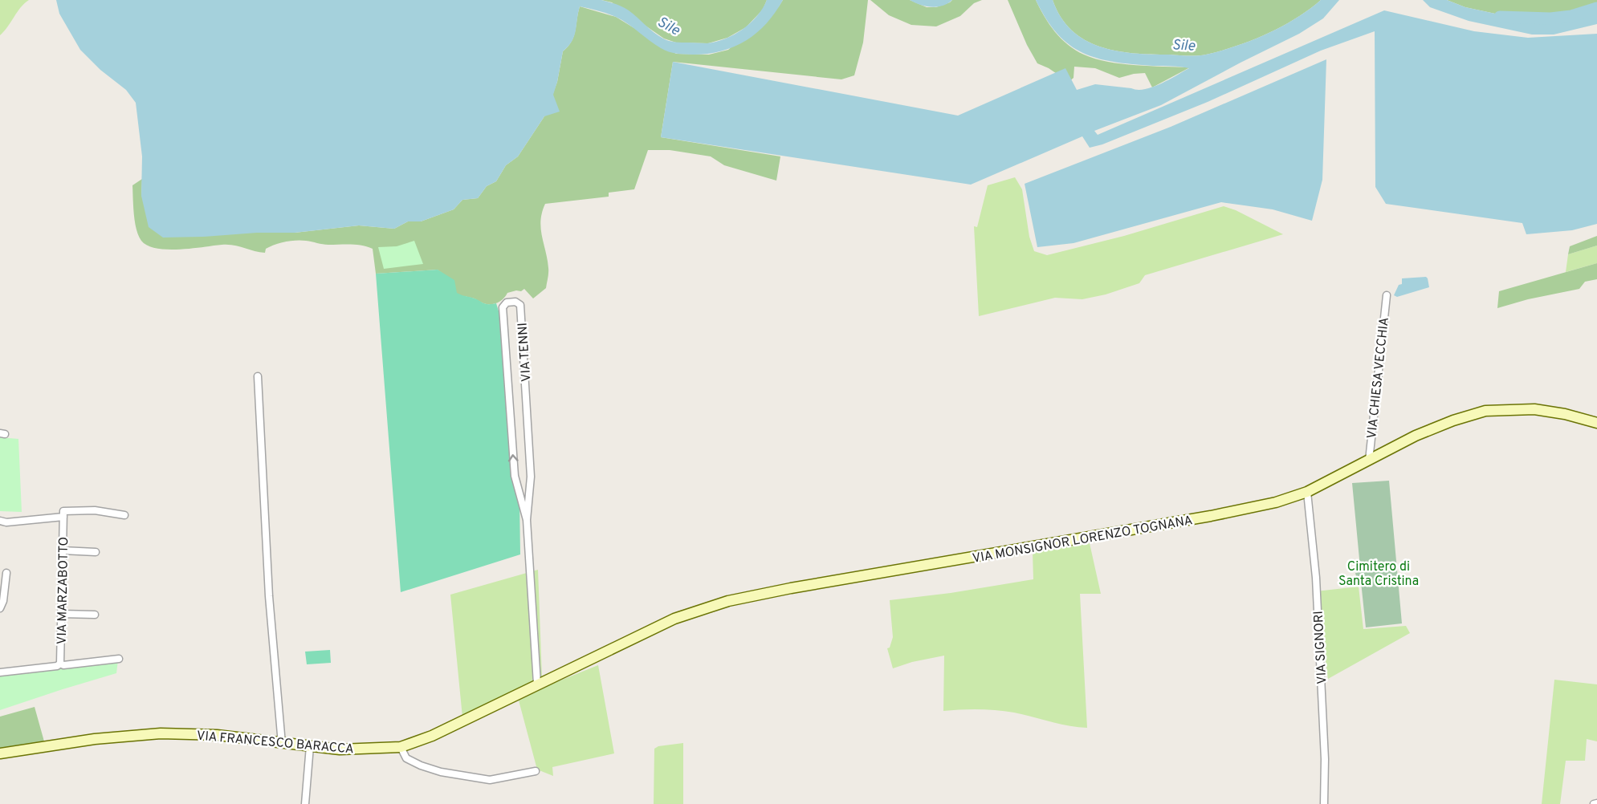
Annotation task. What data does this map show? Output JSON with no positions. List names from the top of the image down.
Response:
{
  "streets": {
    "street": [
      "VIA TENNI",
      "VIA CHIESA VECCHIA",
      "VIA MONSIGNOR LORENZO TOGNANA",
      "VIA MARZABOTTO",
      "VIA SIGNORI",
      "VIA FRANCESCO BARACCA"
    ]
  },
  "crossings": [
    ["VIA TENNI", "VIA FRANCESCO BARACCA"],
    ["VIA CHIESA VECCHIA", "VIA MONSIGNOR LORENZO TOGNANA"],
    ["VIA MONSIGNOR LORENZO TOGNANA", "VIA SIGNORI"],
    ["VIA MONSIGNOR LORENZO TOGNANA", "VIA FRANCESCO BARACCA"]
  ],
  "water": ["Sile"],
  "parks": ["Cimitero di Santa Cristina"]
}
